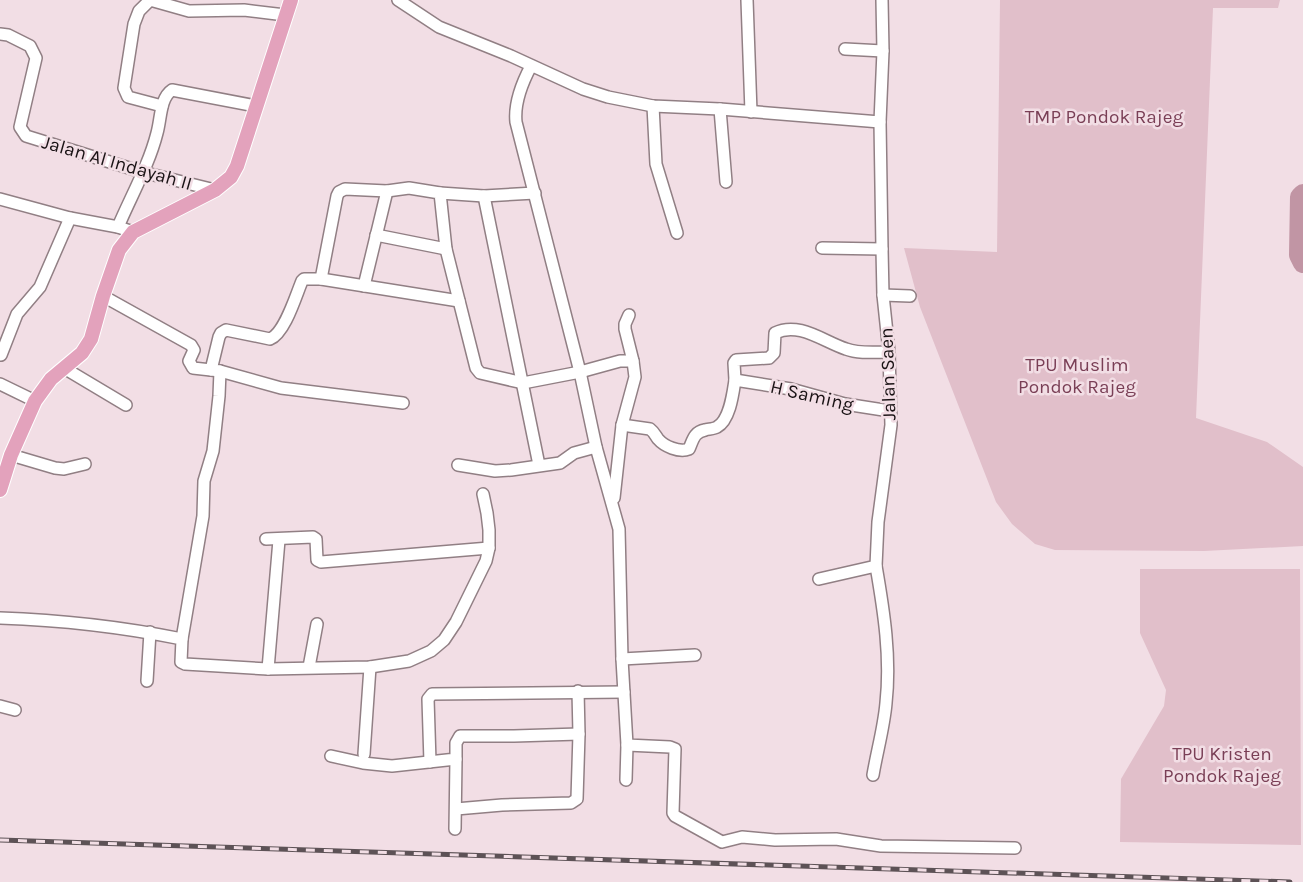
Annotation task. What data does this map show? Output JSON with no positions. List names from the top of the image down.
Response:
{
  "streets": {
    "street": ["Jalan Al Indayah II", "Jalan Saen", "H Saming"]
  },
  "crossings": [
    ["Jalan Saen", "H Saming"]
  ],
  "parks": ["TMP Pondok Rajeg", "TPU Muslim Pondok Rajeg", "TPU Kristen Pondok Rajeg"]
}
